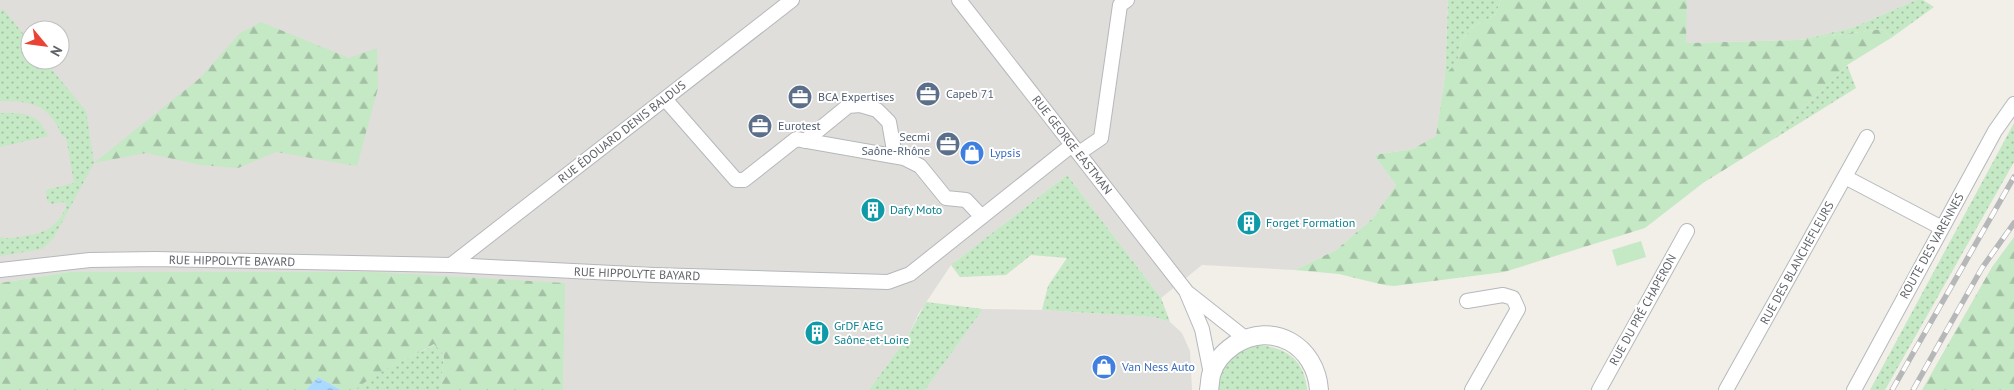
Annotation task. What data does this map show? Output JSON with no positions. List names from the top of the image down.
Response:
{
  "streets": {
    "street": [
      "RUE ÉDOUARD DENIS BALDUS",
      "RUE GEORGE EASTMAN",
      "ROUTE DES VARENNES",
      "RUE HIPPOLYTE BAYARD",
      "RUE DES BLANCHEFLEURS",
      "RUE DU PRÉ CHAPERON"
    ]
  },
  "crossings": [
    ["RUE ÉDOUARD DENIS BALDUS", "RUE HIPPOLYTE BAYARD"],
    ["RUE GEORGE EASTMAN", "RUE HIPPOLYTE BAYARD"]
  ],
  "places": {
    "office": [
      "Capeb 71",
      "BCA Expertises",
      "Eurotest",
      "Secmi Saône-Rhône"
    ],
    "shop": ["Lypsis", "Van Ness Auto"],
    "building": ["Dafy Moto", "Forget Formation", "GrDF AEG Saône-et-Loire"]
  },
  "north": "bottom right"
}
